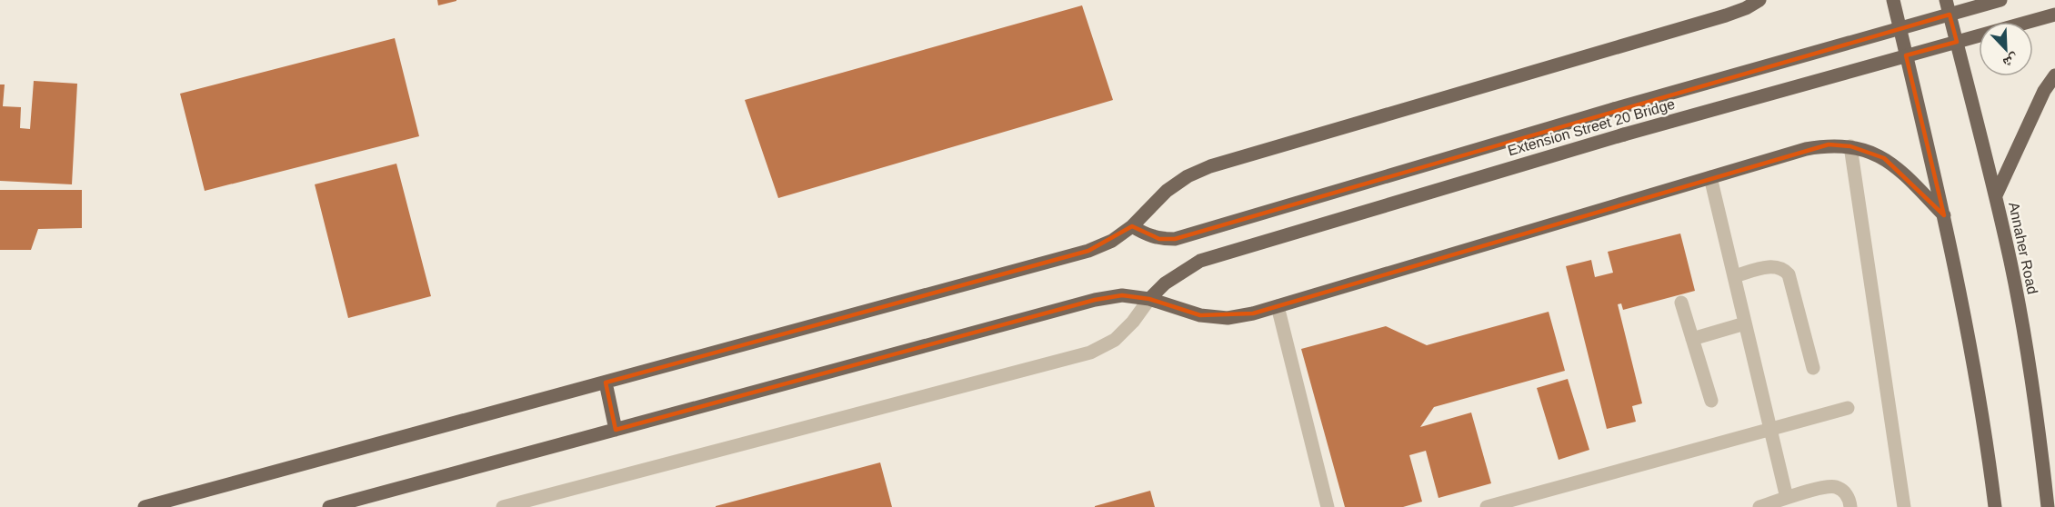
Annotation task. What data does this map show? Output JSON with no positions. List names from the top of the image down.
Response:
{
  "streets": {
    "main road": ["Extension Street 20 Bridge", "Annaher Road"]
  },
  "north": "bottom right"
}
